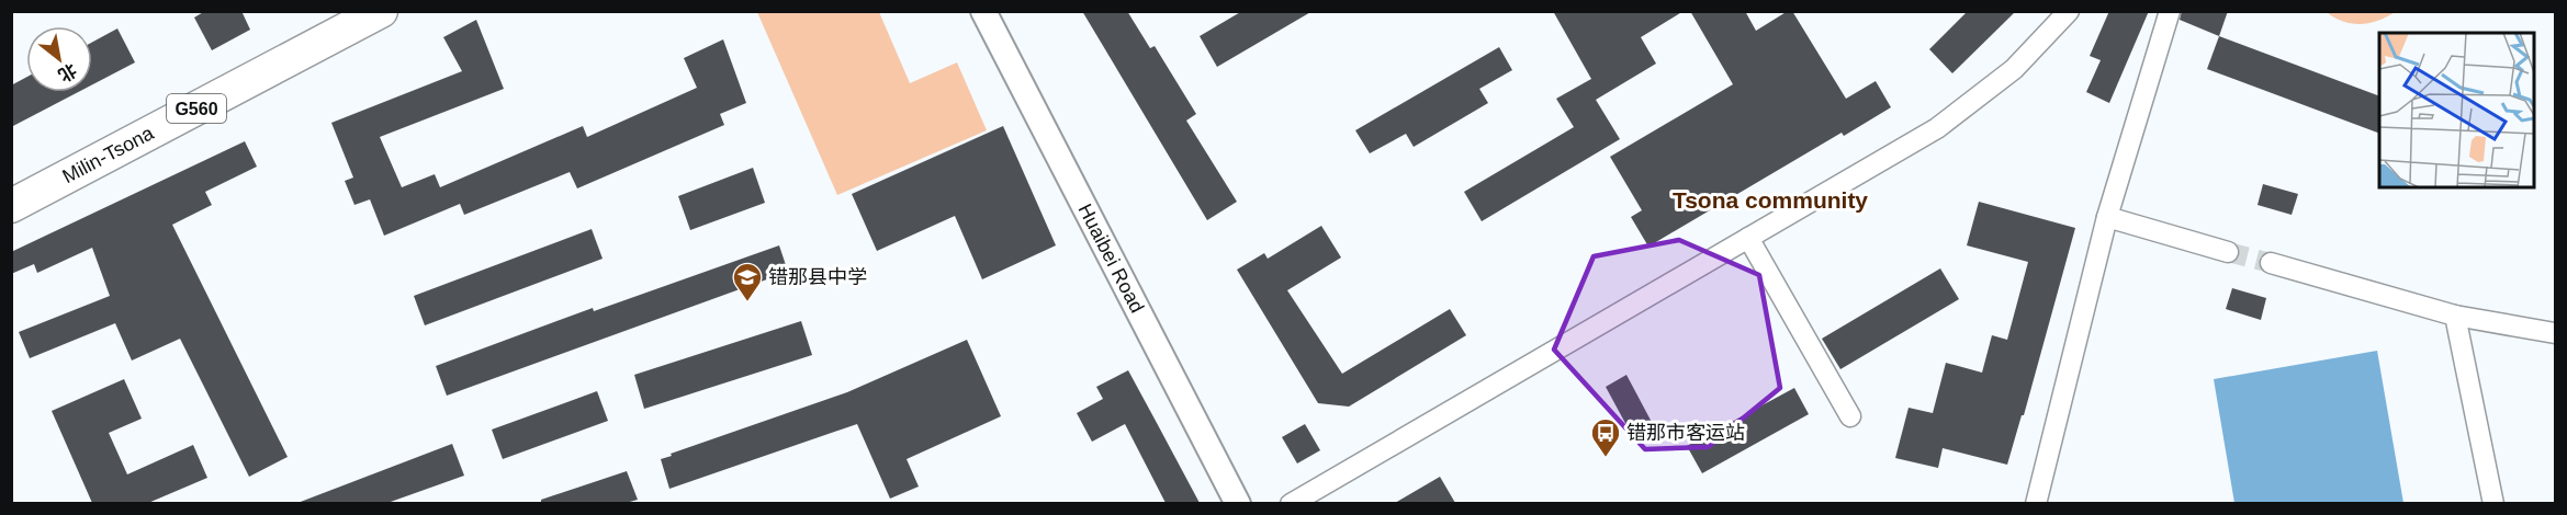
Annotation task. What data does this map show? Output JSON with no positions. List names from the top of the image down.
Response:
{
  "streets": {
    "highway": ["G560", "Milin-Tsona"],
    "street": ["Huaibei Road"]
  },
  "districts": ["Tsona community"],
  "places": {
    "school or university": ["错那县中学"],
    "bus stop": ["错那市客运站"]
  },
  "north": "bottom right"
}
